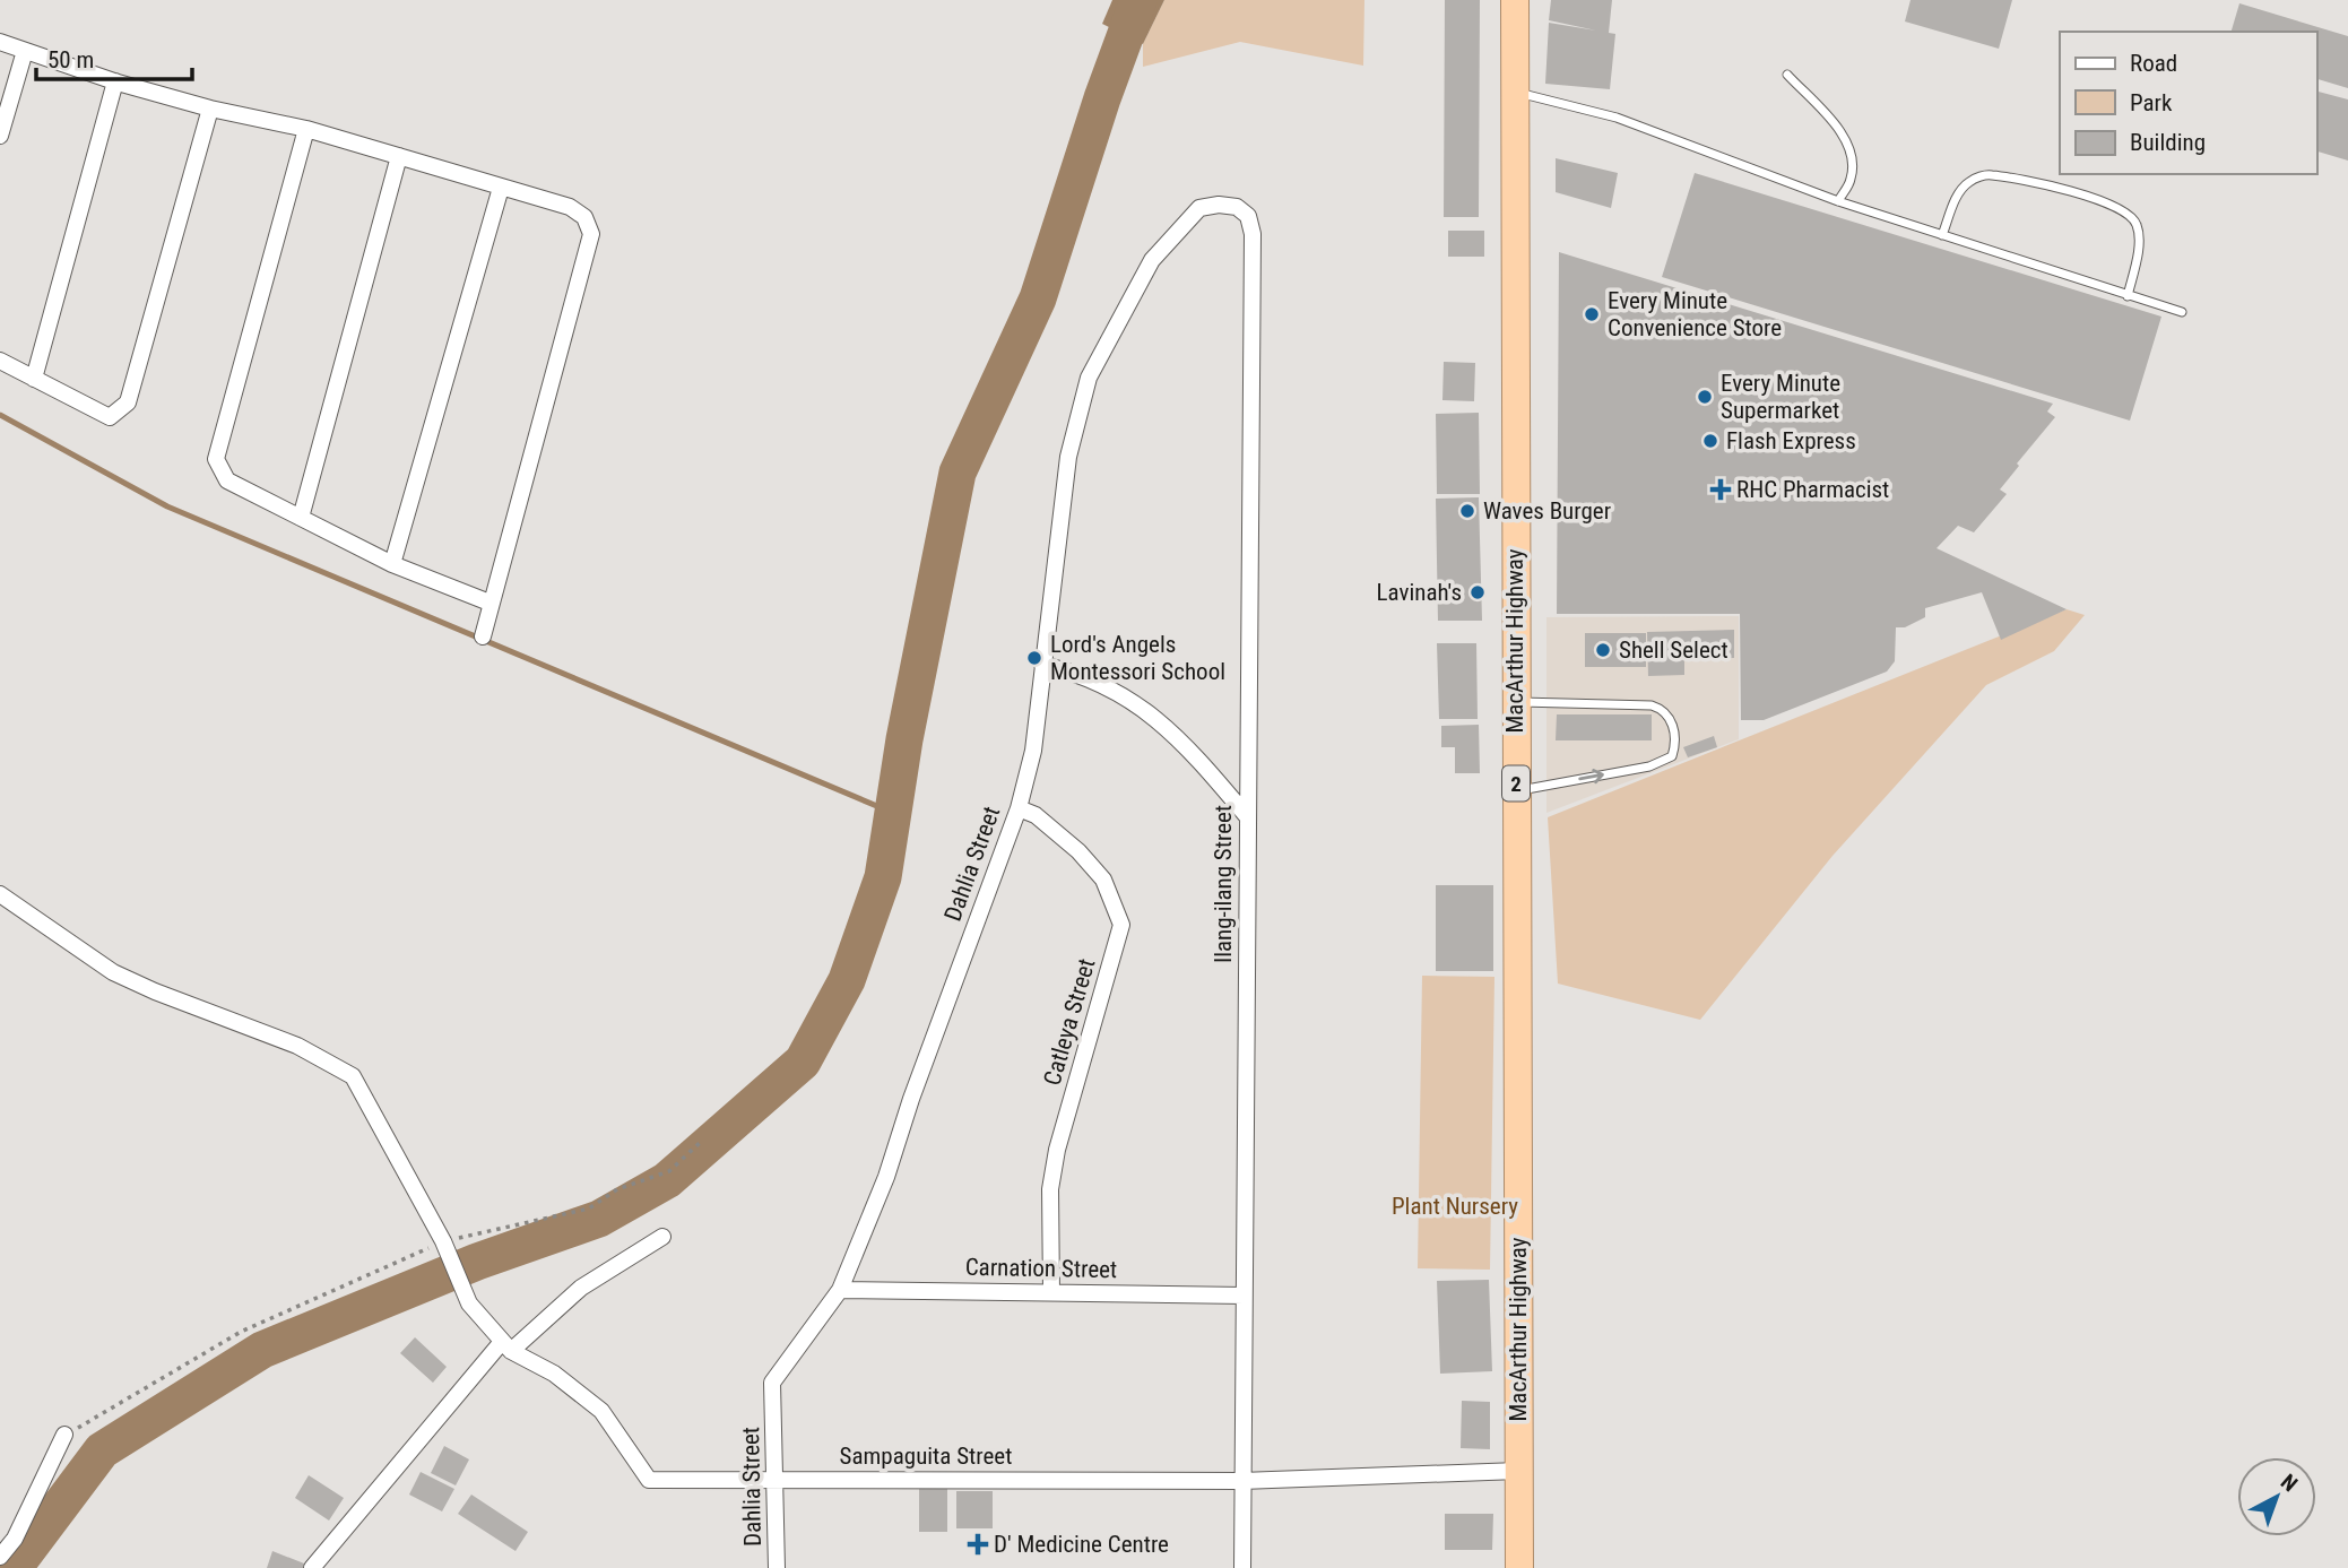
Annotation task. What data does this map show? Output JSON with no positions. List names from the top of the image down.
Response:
{
  "streets": {
    "highway": ["MacArthur Highway", "2"],
    "street": [
      "Dahlia Street",
      "Ilang-ilang Street",
      "Catleya Street",
      "Carnation Street",
      "Sampaguita Street"
    ]
  },
  "crossings": [
    ["MacArthur Highway", "Sampaguita Street"],
    ["Dahlia Street", "Ilang-ilang Street"],
    ["Dahlia Street", "Catleya Street"],
    ["Dahlia Street", "Carnation Street"],
    ["Dahlia Street", "Sampaguita Street"],
    ["Ilang-ilang Street", "Carnation Street"],
    ["Ilang-ilang Street", "Sampaguita Street"],
    ["Catleya Street", "Carnation Street"]
  ],
  "parks": ["Plant Nursery"],
  "places": {
    "other": [
      "Every Minute Convenience Store",
      "Every Minute Supermarket",
      "Flash Express",
      "Waves Burger",
      "Lavinah's",
      "Shell Select",
      "Lord's Angels Montessori School"
    ],
    "health": ["RHC Pharmacist", "D' Medicine Centre"]
  },
  "legend": ["Road", "Park", "Building"],
  "scale_bar": "50 m",
  "north": "top right"
}
